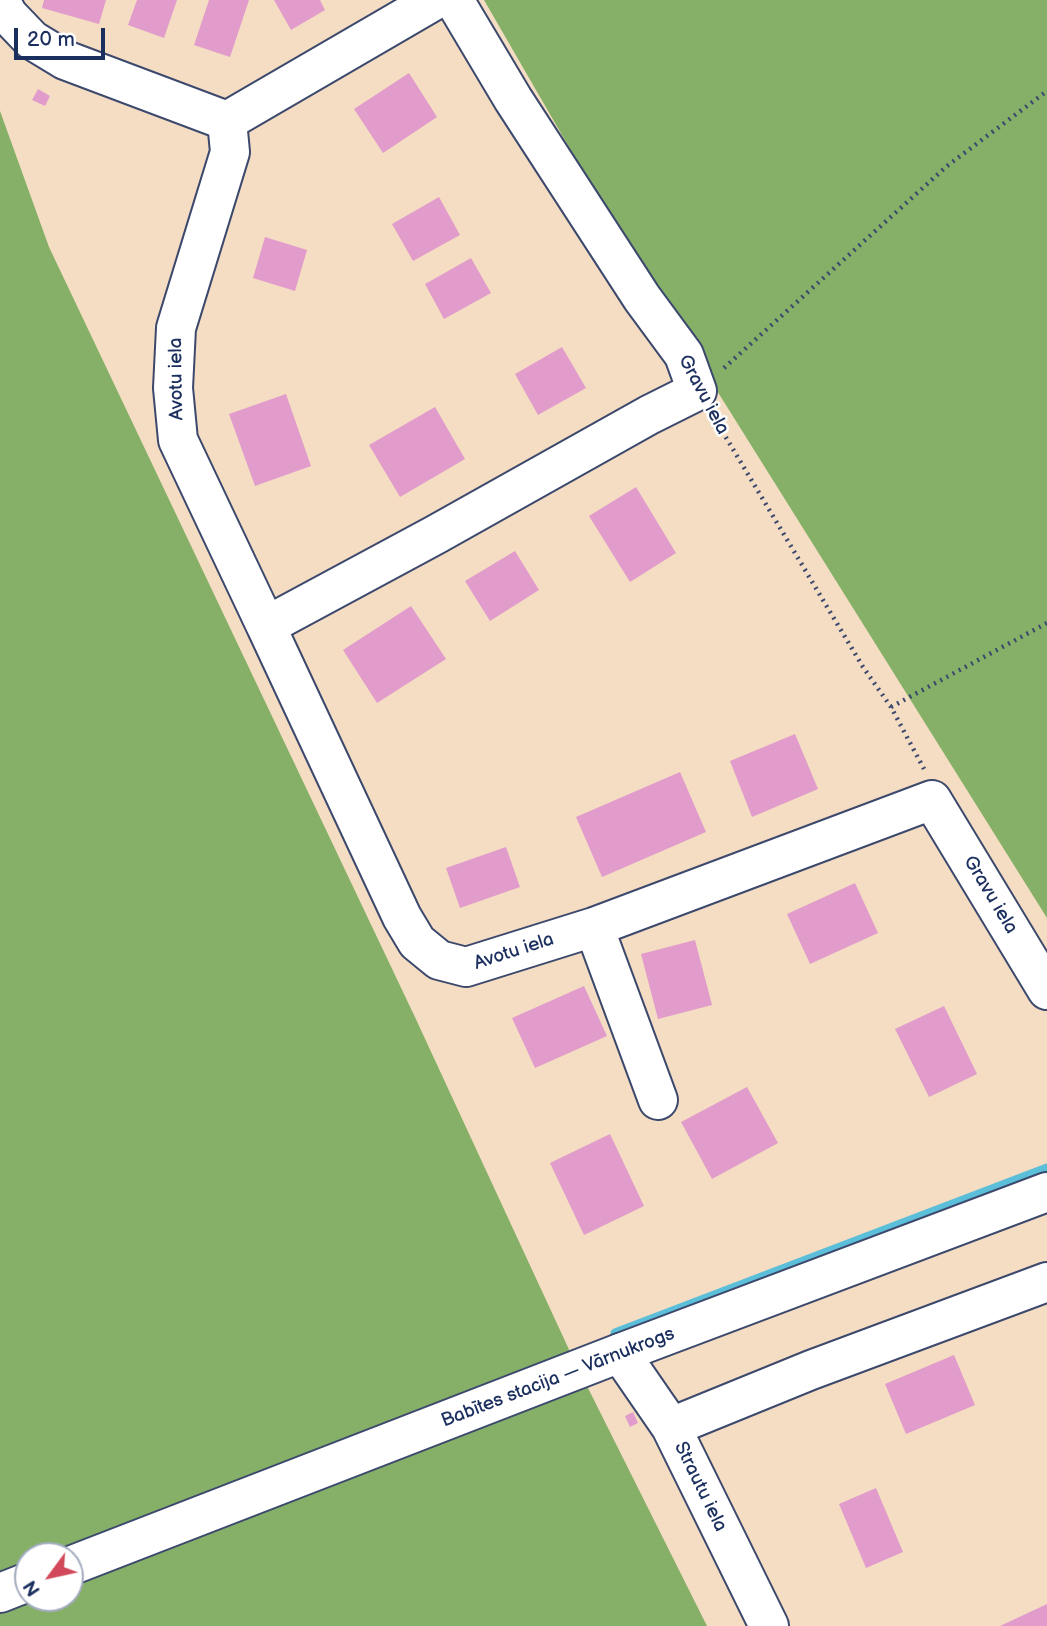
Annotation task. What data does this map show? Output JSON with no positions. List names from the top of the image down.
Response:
{
  "streets": {
    "street": [
      "Avotu iela",
      "Gravu iela",
      "Babītes stacija — Vārnukrogs",
      "Strautu iela"
    ]
  },
  "crossings": [
    ["Avotu iela", "Gravu iela"],
    ["Babītes stacija — Vārnukrogs", "Strautu iela"]
  ],
  "scale_bar": "20 m",
  "north": "bottom left"
}
